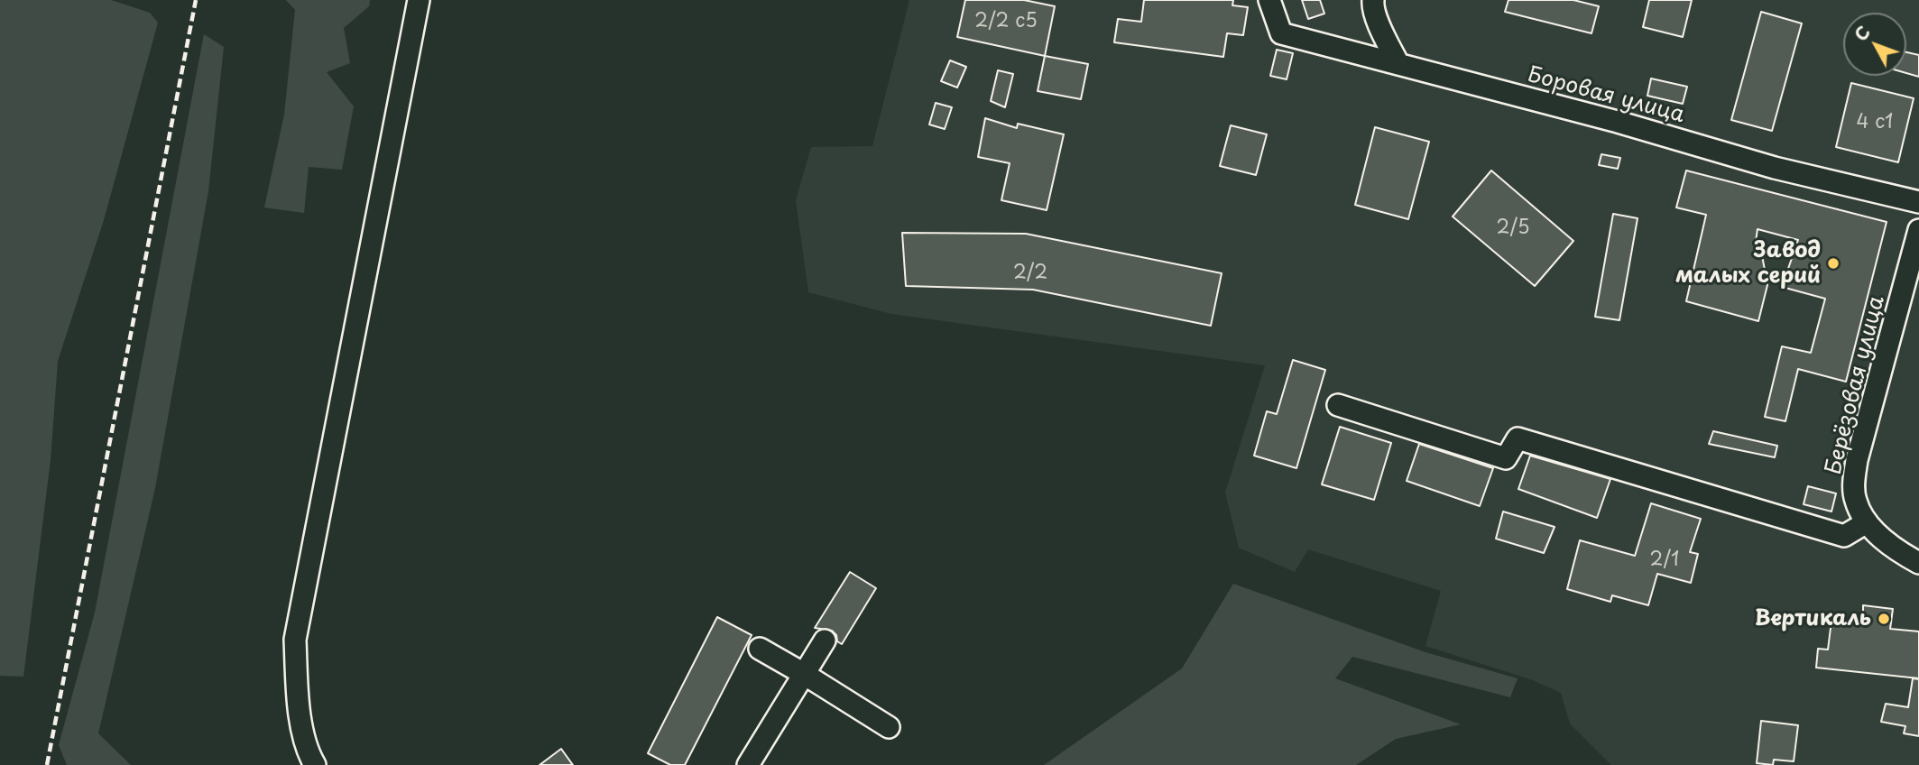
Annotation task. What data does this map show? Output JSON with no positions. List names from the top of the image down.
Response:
{
  "streets": {
    "street": ["Боровая улица", "Берёзовая улица"]
  },
  "places": ["Завод малых серий", "Вертикаль"],
  "house_numbers": [
    "2/2 с5",
    "4 с1",
    "2/5",
    "2/2",
    "2/1"
  ],
  "north": "top left"
}
